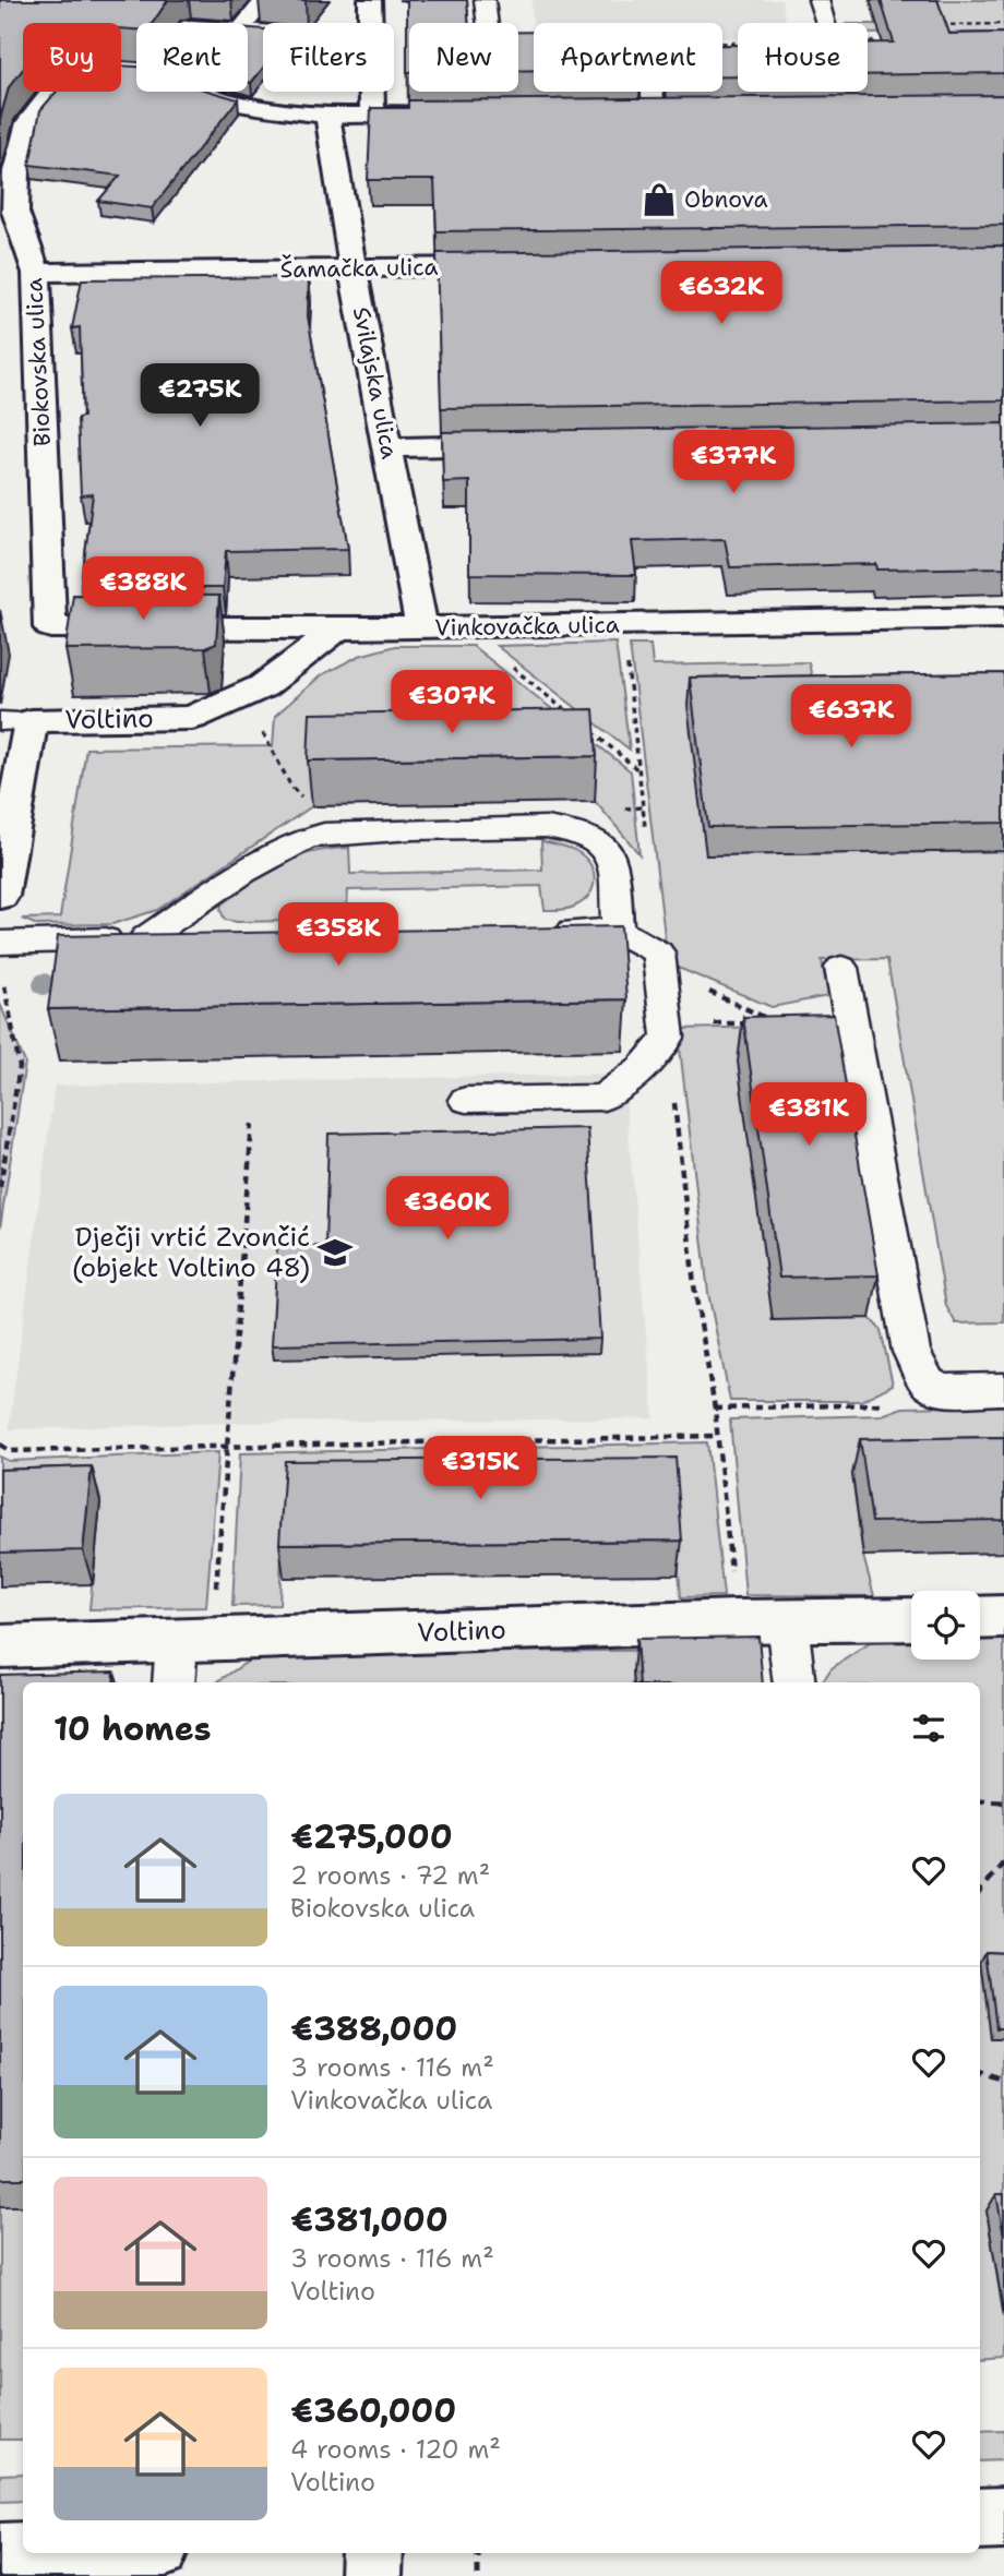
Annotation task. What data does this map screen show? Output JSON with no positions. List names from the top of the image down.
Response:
{
  "streets": {
    "street": [
      "Šamačka ulica",
      "Biokovska ulica",
      "Svilajska ulica",
      "Vinkovačka ulica",
      "Voltino"
    ]
  },
  "crossings": [
    ["Šamačka ulica", "Biokovska ulica"],
    ["Šamačka ulica", "Svilajska ulica"],
    ["Biokovska ulica", "Vinkovačka ulica"],
    ["Svilajska ulica", "Vinkovačka ulica"],
    ["Vinkovačka ulica", "Voltino"]
  ],
  "places": {
    "shop": ["Obnova"],
    "school or university": ["Dječji vrtić Zvončić (objekt Voltino 48)"]
  },
  "page": {
    "chip": [
      "Buy",
      "Rent",
      "Filters",
      "New",
      "Apartment",
      "House"
    ],
    "price": [
      "€632K",
      "€275K",
      "€377K",
      "€388K",
      "€307K",
      "€637K",
      "€358K",
      "€381K",
      "€360K",
      "€315K"
    ],
    "heading": "10 homes",
    "list": [
      {
        "name": "€275,000",
        "note": "2 rooms · 72 m² · Biokovska ulica"
      },
      {
        "name": "€388,000",
        "note": "3 rooms · 116 m² · Vinkovačka ulica"
      },
      {
        "name": "€381,000",
        "note": "3 rooms · 116 m² · Voltino"
      },
      {
        "name": "€360,000",
        "note": "4 rooms · 120 m² · Voltino"
      }
    ]
  }
}
